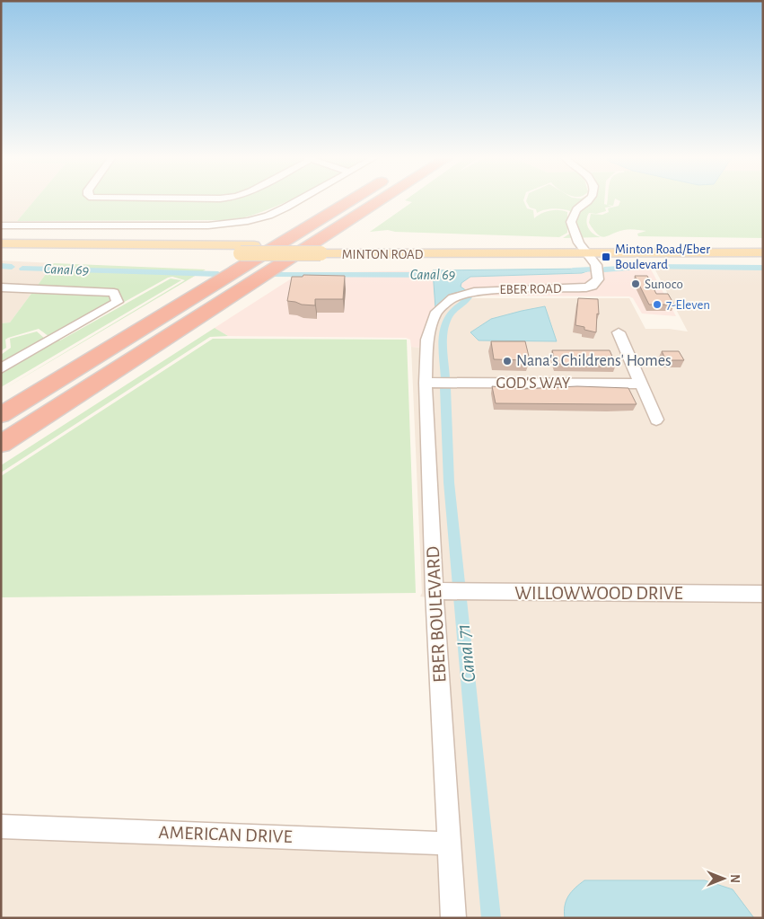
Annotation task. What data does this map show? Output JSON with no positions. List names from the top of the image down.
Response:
{
  "streets": {
    "main road": ["MINTON ROAD"],
    "street": [
      "EBER ROAD",
      "GOD'S WAY",
      "WILLOWWOOD DRIVE",
      "EBER BOULEVARD",
      "AMERICAN DRIVE"
    ]
  },
  "crossings": [
    ["MINTON ROAD", "EBER ROAD"],
    ["EBER ROAD", "EBER BOULEVARD"],
    ["GOD'S WAY", "EBER BOULEVARD"],
    ["WILLOWWOOD DRIVE", "EBER BOULEVARD"],
    ["EBER BOULEVARD", "AMERICAN DRIVE"]
  ],
  "water": ["Canal 69", "Canal 71"],
  "places": {
    "transit": ["Minton Road/Eber Boulevard"],
    "other": ["Sunoco", "7-Eleven", "Nana's Childrens' Homes"]
  },
  "north": "right"
}
